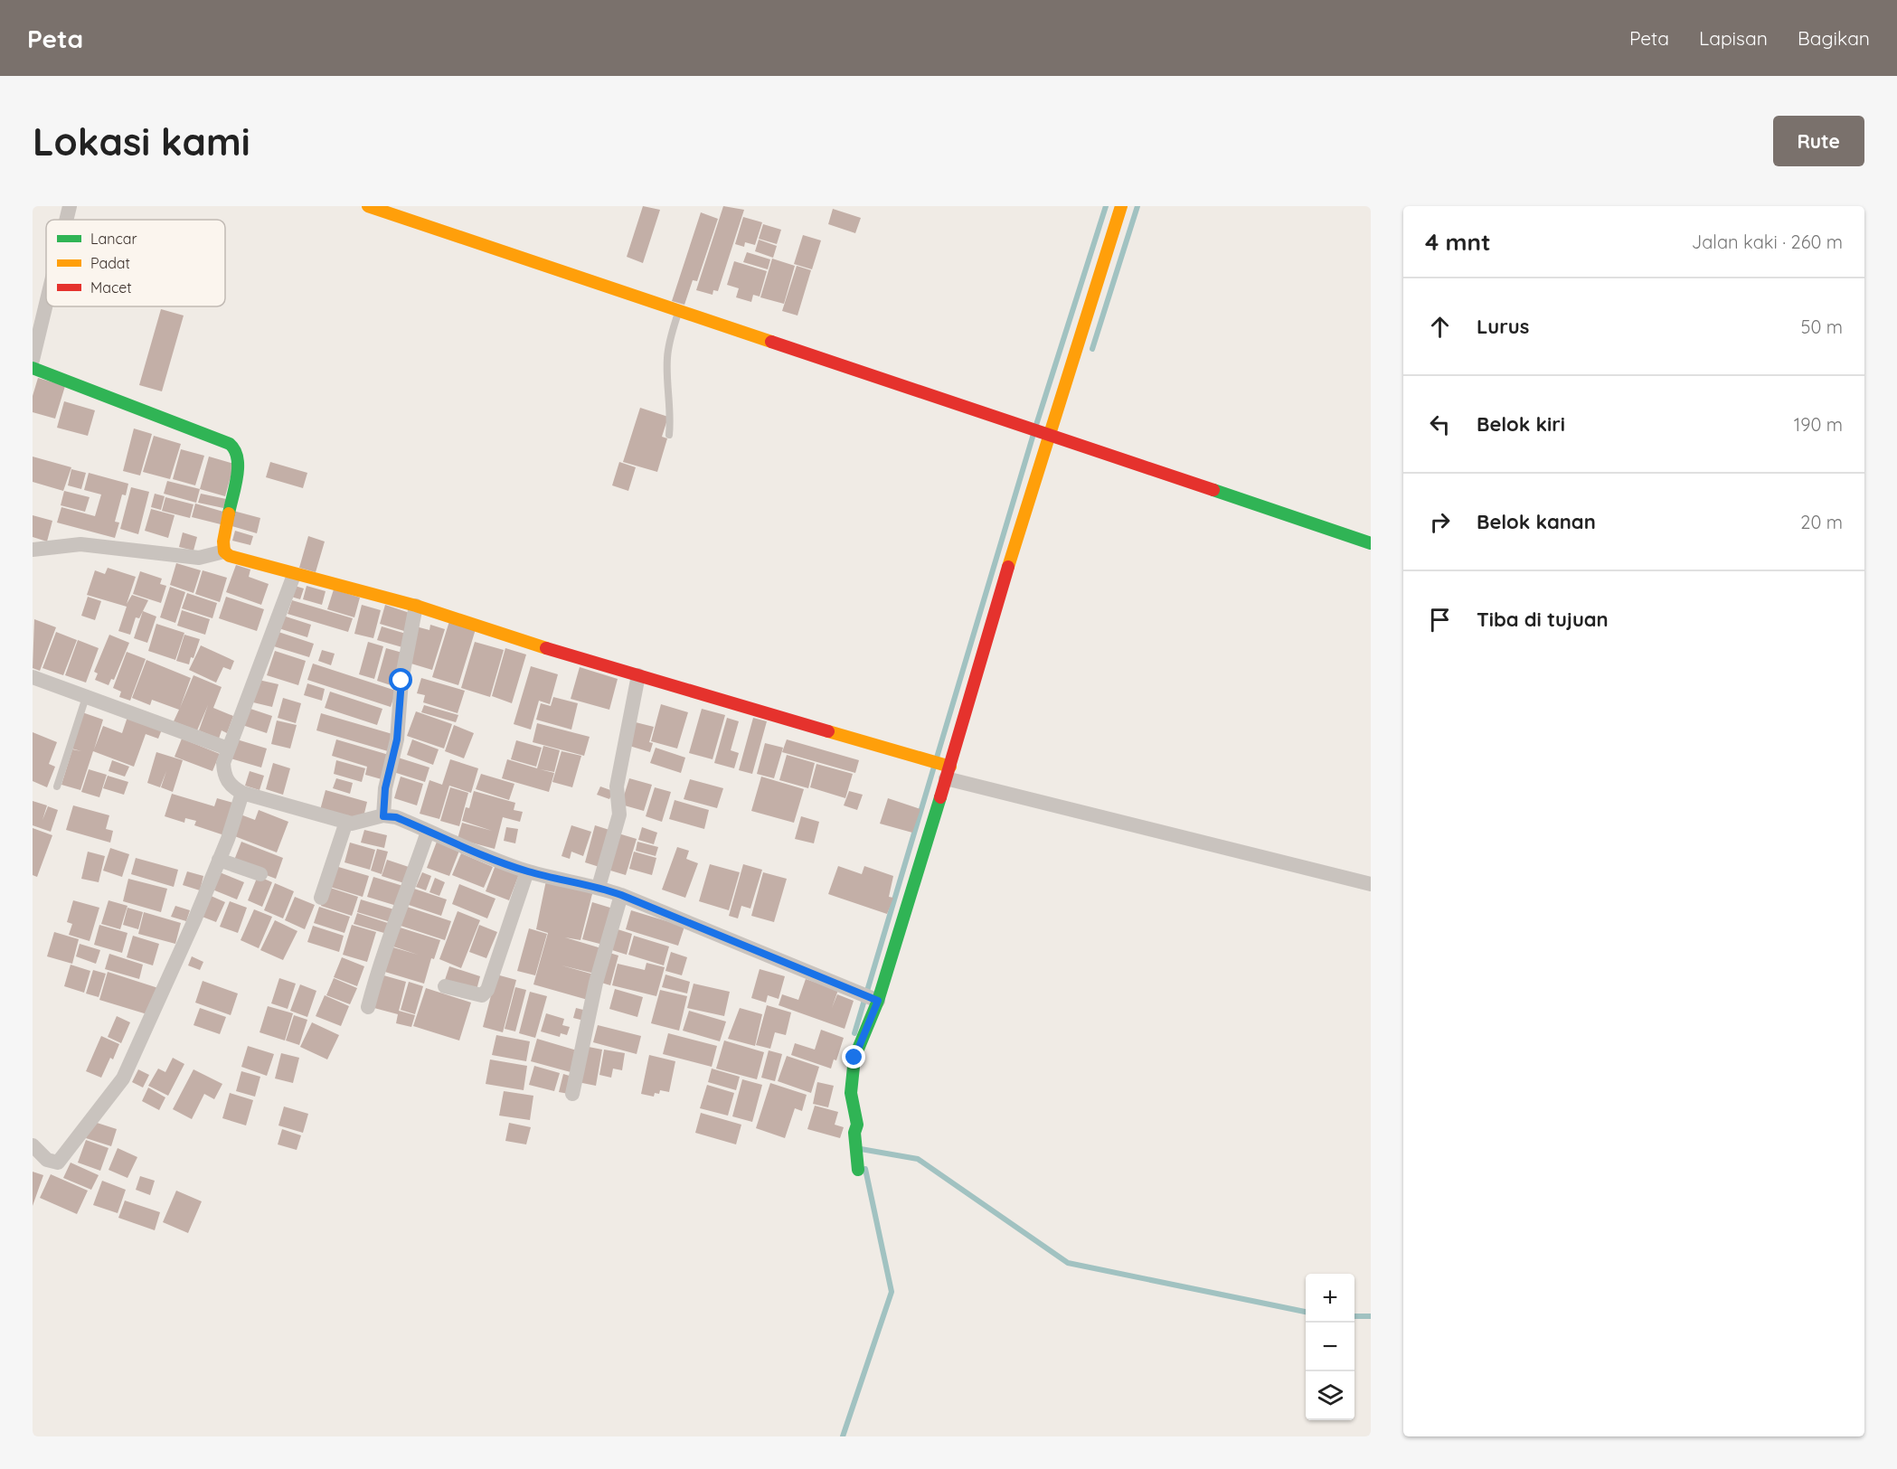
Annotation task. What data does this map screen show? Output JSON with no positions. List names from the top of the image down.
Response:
{
  "legend": ["Lancar", "Padat", "Macet"],
  "page": {
    "header": "Peta",
    "nav": ["Peta", "Lapisan", "Bagikan"],
    "buttons": "Rute",
    "title": "Lokasi kami",
    "heading": ["4 mnt", "Jalan kaki · 260 m"],
    "list": [
      ["Lurus", "50 m"],
      ["Belok kiri", "190 m"],
      ["Belok kanan", "20 m"],
      "Tiba di tujuan"
    ],
    "map_buttons": ["+", "−"]
  }
}
